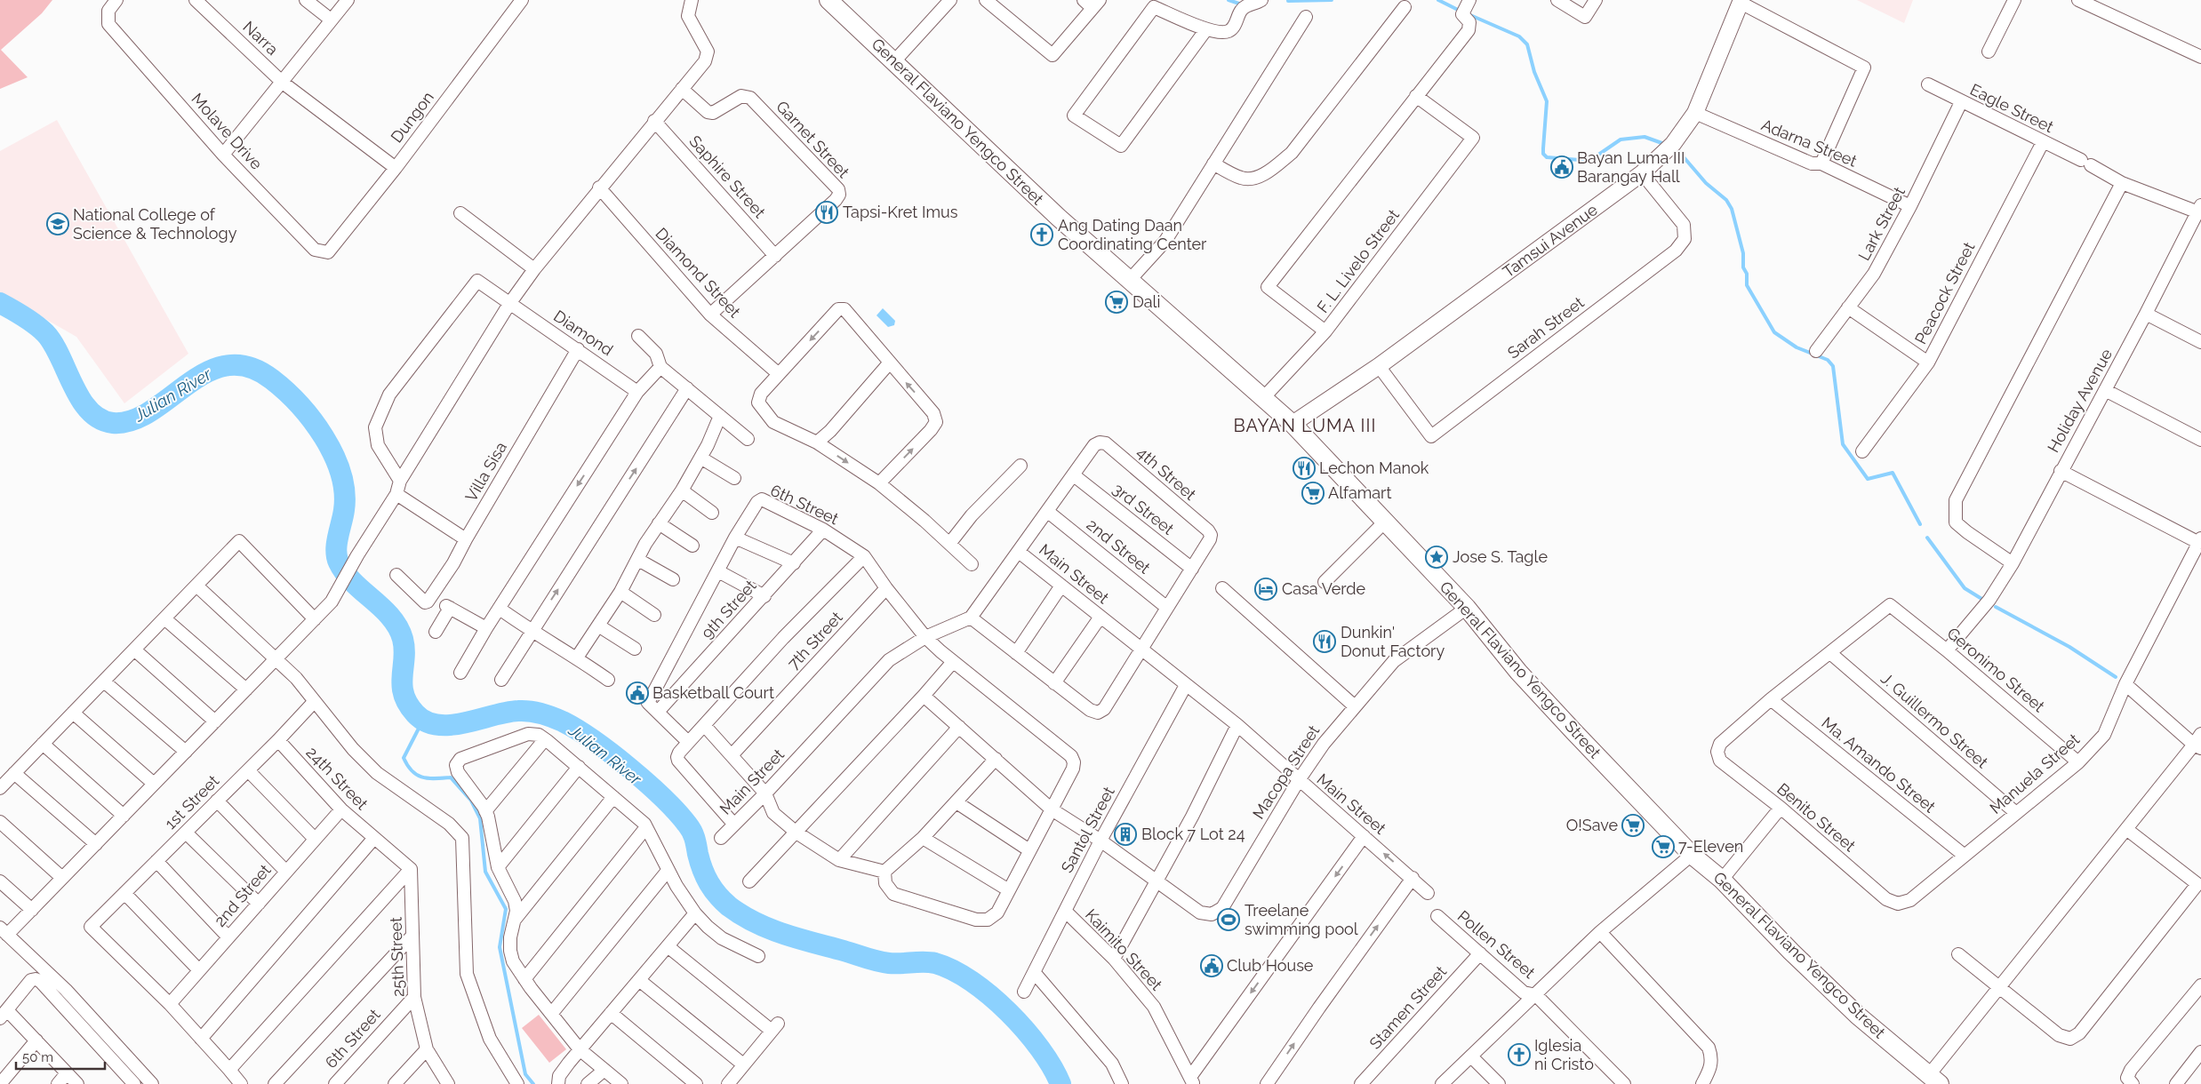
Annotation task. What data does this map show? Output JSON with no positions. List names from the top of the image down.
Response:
{
  "streets": {
    "main road": ["General Flaviano Yengco Street"],
    "street": [
      "Narra",
      "Eagle Street",
      "Dungon",
      "Molave Drive",
      "Garnet Street",
      "Adarna Street",
      "Saphire Street",
      "Lark Street",
      "Tamsui Avenue",
      "F. L. Livelo Street",
      "Diamond Street",
      "Peacock Street",
      "Sarah Street",
      "Diamond",
      "Holiday Avenue",
      "Villa Sisa",
      "4th Street",
      "6th Street",
      "3rd Street",
      "2nd Street",
      "Main Street",
      "9th Street",
      "7th Street",
      "Geronimo Street",
      "J. Guillermo Street",
      "Ma. Amando Street",
      "Macopa Street",
      "Manuela Street",
      "24th Street",
      "1st Street",
      "Benito Street",
      "Santol Street",
      "Pollen Street",
      "Kaimito Street",
      "25th Street",
      "Stamen Street"
    ]
  },
  "crossings": [
    ["Narra", "Dungon"],
    ["Eagle Street", "Lark Street"],
    ["Eagle Street", "Peacock Street"],
    ["Eagle Street", "Holiday Avenue"],
    ["Dungon", "Molave Drive"],
    ["General Flaviano Yengco Street", "Tamsui Avenue"],
    ["General Flaviano Yengco Street", "F. L. Livelo Street"],
    ["General Flaviano Yengco Street", "Macopa Street"],
    ["Garnet Street", "Saphire Street"],
    ["Garnet Street", "Diamond Street"],
    ["Adarna Street", "Lark Street"],
    ["Adarna Street", "Tamsui Avenue"],
    ["Tamsui Avenue", "Sarah Street"],
    ["Diamond", "Villa Sisa"],
    ["Holiday Avenue", "Geronimo Street"],
    ["4th Street", "3rd Street"],
    ["4th Street", "2nd Street"],
    ["4th Street", "Main Street"],
    ["6th Street", "Main Street"],
    ["6th Street", "9th Street"],
    ["6th Street", "7th Street"],
    ["6th Street", "Macopa Street"],
    ["6th Street", "25th Street"],
    ["2nd Street", "24th Street"],
    ["2nd Street", "1st Street"],
    ["Main Street", "Macopa Street"],
    ["Main Street", "Santol Street"],
    ["Geronimo Street", "J. Guillermo Street"],
    ["Geronimo Street", "Manuela Street"],
    ["J. Guillermo Street", "Manuela Street"],
    ["Ma. Amando Street", "Manuela Street"],
    ["Ma. Amando Street", "Benito Street"],
    ["Macopa Street", "Santol Street"],
    ["Manuela Street", "Benito Street"],
    ["24th Street", "1st Street"],
    ["Santol Street", "Kaimito Street"],
    ["Pollen Street", "Stamen Street"]
  ],
  "districts": ["BAYAN LUMA III"],
  "water": ["Julian River"],
  "places": {
    "public building": ["Bayan Luma III Barangay Hall", "Basketball Court", "Club House"],
    "restaurant": ["Tapsi-Kret Imus", "Lechon Manok", "Dunkin' Donut Factory"],
    "school or university": ["National College of Science & Technology"],
    "church": ["Ang Dating Daan Coordinating Center", "Iglesia ni Cristo"],
    "supermarket": [
      "Dali",
      "Alfamart",
      "O!Save",
      "7-Eleven"
    ],
    "place": ["Jose S. Tagle"],
    "hotel": ["Casa Verde"],
    "building": ["Block 7 Lot 24"],
    "sports": ["Treelane swimming pool"]
  },
  "scale_bar": "50 m"
}
